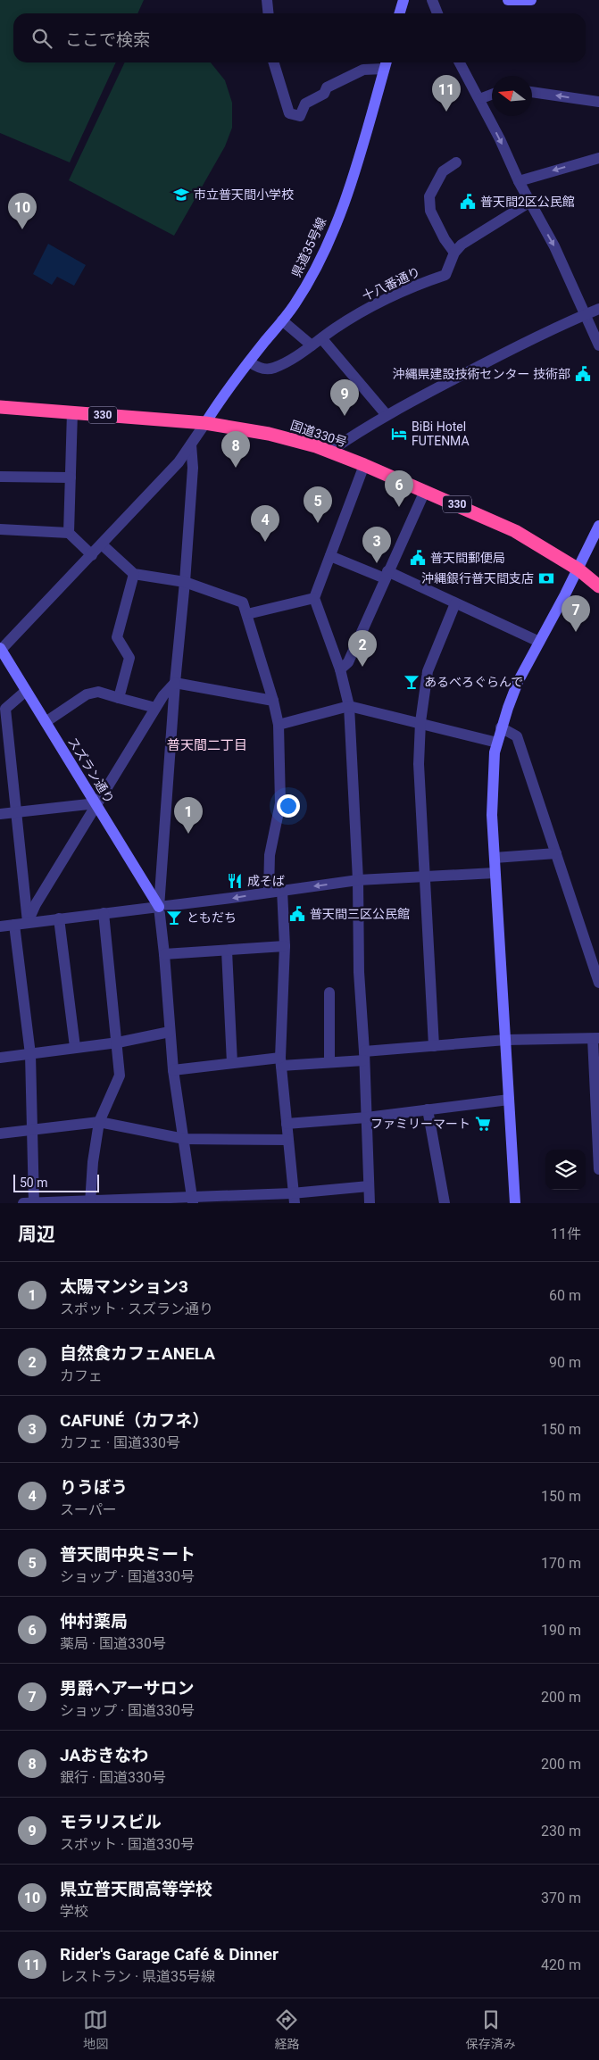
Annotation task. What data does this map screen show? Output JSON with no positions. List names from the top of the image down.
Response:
{
  "streets": {
    "highway": ["330", "国道330号"],
    "street": ["県道35号線", "十八番通り", "スズラン通り"]
  },
  "crossings": [
    ["県道35号線", "十八番通り"],
    ["県道35号線", "国道330号"]
  ],
  "districts": ["普天間二丁目"],
  "places": {
    "school or university": ["市立普天間小学校"],
    "public building": [
      "普天間2区公民館",
      "沖縄県建設技術センター 技術部",
      "普天間郵便局",
      "普天間三区公民館"
    ],
    "hotel": ["BiBi Hotel FUTENMA"],
    "bank": ["沖縄銀行普天間支店"],
    "bar": ["あるべろぐらんで", "ともだち"],
    "restaurant": ["成そば"],
    "supermarket": ["ファミリーマート"]
  },
  "scale_bar": "50 m",
  "north": "left",
  "page": {
    "search": "ここで検索",
    "pins": [
      "11",
      "10",
      "9",
      "8",
      "6",
      "5",
      "4",
      "3",
      "7",
      "2",
      "1"
    ],
    "scale": "50 m",
    "heading": ["周辺", "11件"],
    "list": [
      {
        "mark": "1",
        "name": "太陽マンション3",
        "note": "スポット · スズラン通り",
        "value": "60 m"
      },
      {
        "mark": "2",
        "name": "自然食カフェANELA",
        "note": "カフェ",
        "value": "90 m"
      },
      {
        "mark": "3",
        "name": "CAFUNÉ（カフネ）",
        "note": "カフェ · 国道330号",
        "value": "150 m"
      },
      {
        "mark": "4",
        "name": "りうぼう",
        "note": "スーパー",
        "value": "150 m"
      },
      {
        "mark": "5",
        "name": "普天間中央ミート",
        "note": "ショップ · 国道330号",
        "value": "170 m"
      },
      {
        "mark": "6",
        "name": "仲村薬局",
        "note": "薬局 · 国道330号",
        "value": "190 m"
      },
      {
        "mark": "7",
        "name": "男爵ヘアーサロン",
        "note": "ショップ · 国道330号",
        "value": "200 m"
      },
      {
        "mark": "8",
        "name": "JAおきなわ",
        "note": "銀行 · 国道330号",
        "value": "200 m"
      },
      {
        "mark": "9",
        "name": "モラリスビル",
        "note": "スポット · 国道330号",
        "value": "230 m"
      },
      {
        "mark": "10",
        "name": "県立普天間高等学校",
        "note": "学校",
        "value": "370 m"
      },
      {
        "mark": "11",
        "name": "Rider's Garage Café & Dinner",
        "note": "レストラン · 県道35号線",
        "value": "420 m"
      }
    ],
    "nav": ["地図", "経路", "保存済み"]
  }
}
